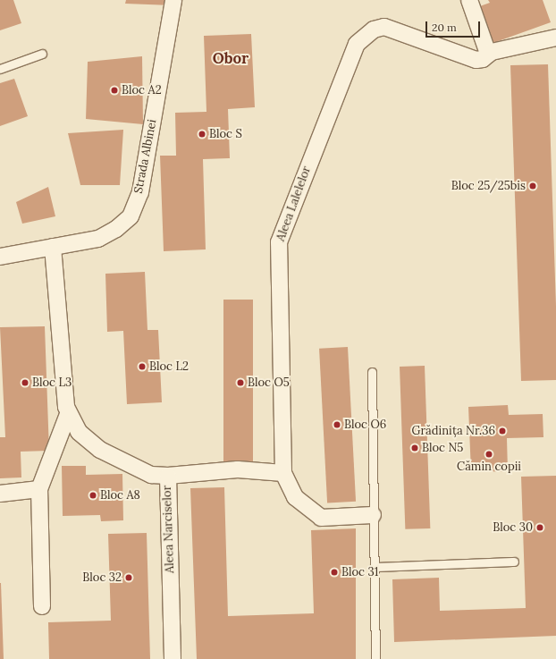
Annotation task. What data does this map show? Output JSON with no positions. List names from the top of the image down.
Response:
{
  "streets": {
    "street": ["Strada Albinei", "Aleea Lalelelor", "Aleea Narciselor"]
  },
  "crossings": [
    ["Strada Albinei", "Aleea Narciselor"]
  ],
  "districts": ["Obor"],
  "places": [
    "Bloc A2",
    "Bloc S",
    "Bloc 25/25bis",
    "Bloc L2",
    "Bloc L3",
    "Bloc O5",
    "Bloc O6",
    "Grădinița Nr.36",
    "Bloc N5",
    "Cămin copii",
    "Bloc A8",
    "Bloc 30",
    "Bloc 31",
    "Bloc 32"
  ],
  "scale_bar": "20 m"
}
